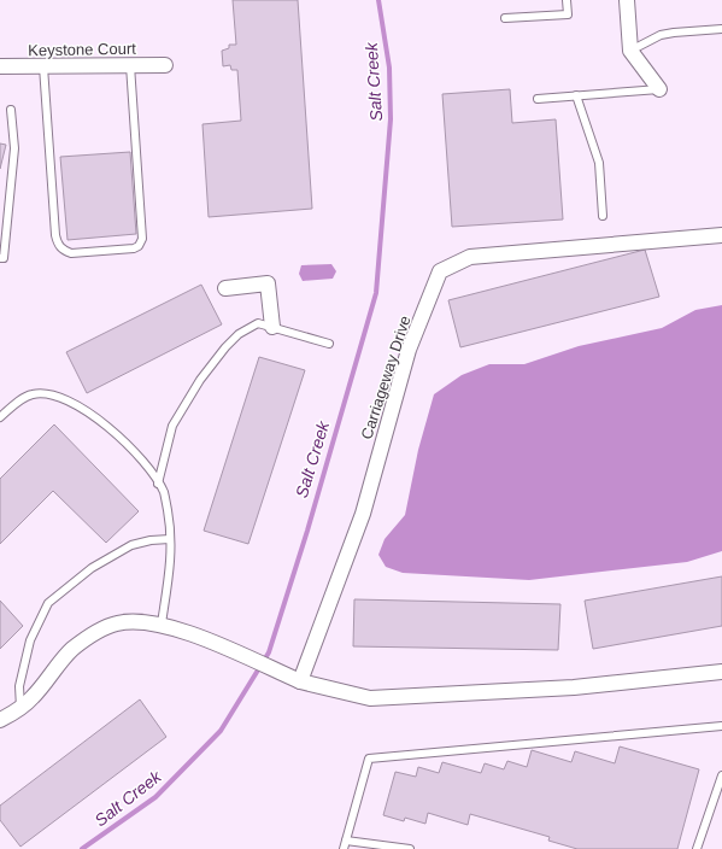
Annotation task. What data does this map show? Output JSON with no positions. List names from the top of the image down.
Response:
{
  "streets": {
    "street": ["Keystone Court", "Carriageway Drive"]
  },
  "water": ["Salt Creek"]
}
